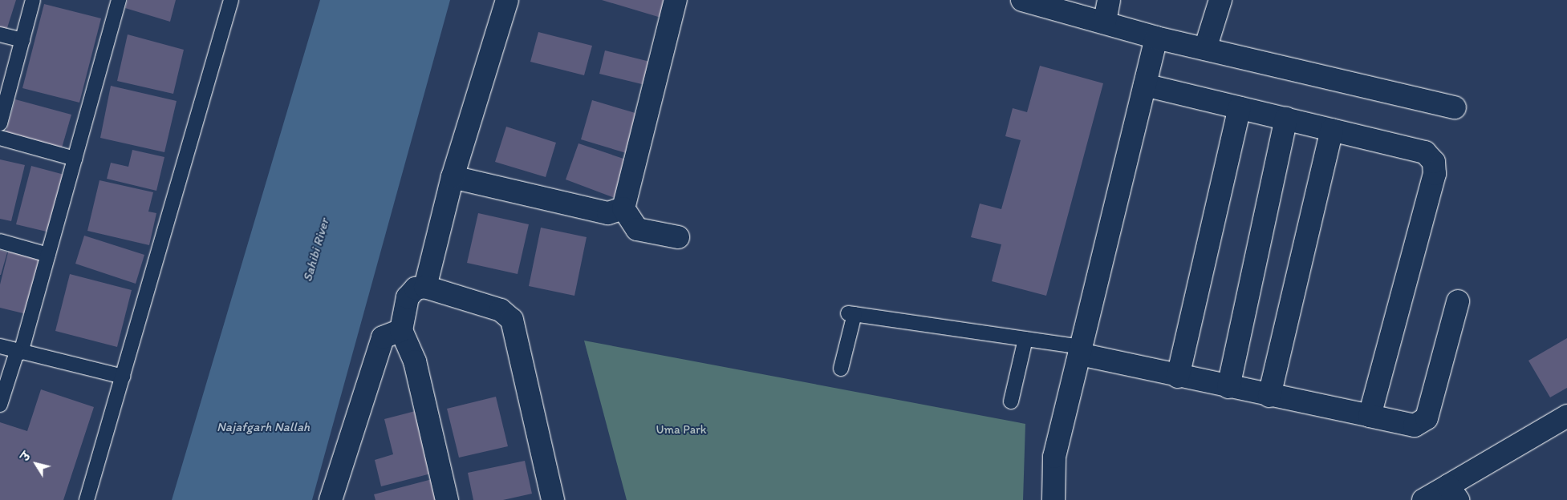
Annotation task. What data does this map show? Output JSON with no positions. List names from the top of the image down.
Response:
{
  "water": ["Sahibi River", "Najafgarh Nallah"],
  "parks": ["Uma Park"],
  "north": "top left"
}
